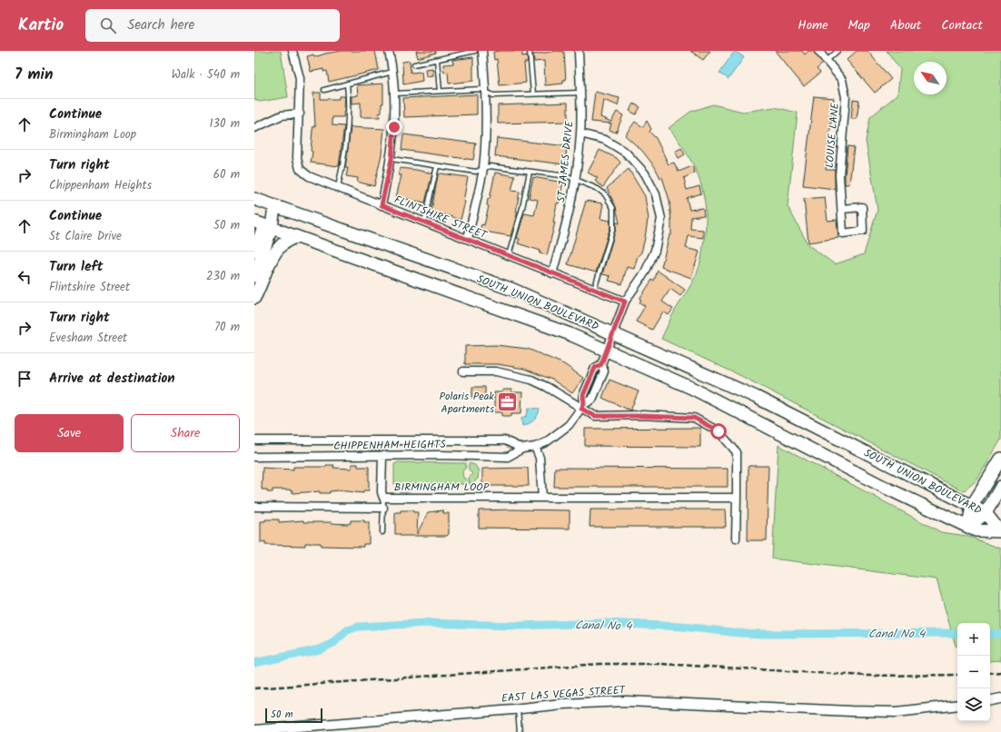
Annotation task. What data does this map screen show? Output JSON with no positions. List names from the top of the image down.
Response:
{
  "streets": {
    "main road": ["SOUTH UNION BOULEVARD"],
    "street": [
      "LOUISE LANE",
      "ST JAMES DRIVE",
      "FLINTSHIRE STREET",
      "CHIPPENHAM HEIGHTS",
      "BIRMINGHAM LOOP",
      "EAST LAS VEGAS STREET"
    ]
  },
  "crossings": [
    ["ST JAMES DRIVE", "FLINTSHIRE STREET"],
    ["ST JAMES DRIVE", "CHIPPENHAM HEIGHTS"],
    ["FLINTSHIRE STREET", "CHIPPENHAM HEIGHTS"],
    ["SOUTH UNION BOULEVARD", "CHIPPENHAM HEIGHTS"],
    ["CHIPPENHAM HEIGHTS", "BIRMINGHAM LOOP"]
  ],
  "water": ["Canal No 4"],
  "places": {
    "office": ["Polaris Peak Apartments"]
  },
  "scale_bar": "50 m",
  "north": "top left",
  "page": {
    "header": "Kartio",
    "search": "Search here",
    "nav": [
      "Home",
      "Map",
      "About",
      "Contact"
    ],
    "heading": ["7 min", "Walk · 540 m"],
    "list": [
      ["Continue", "Birmingham Loop", "130 m"],
      ["Turn right", "Chippenham Heights", "60 m"],
      ["Continue", "St Claire Drive", "50 m"],
      ["Turn left", "Flintshire Street", "230 m"],
      ["Turn right", "Evesham Street", "70 m"],
      "Arrive at destination"
    ],
    "buttons": ["Save", "Share"],
    "map_buttons": ["+", "−"],
    "scale": "50 m"
  }
}
